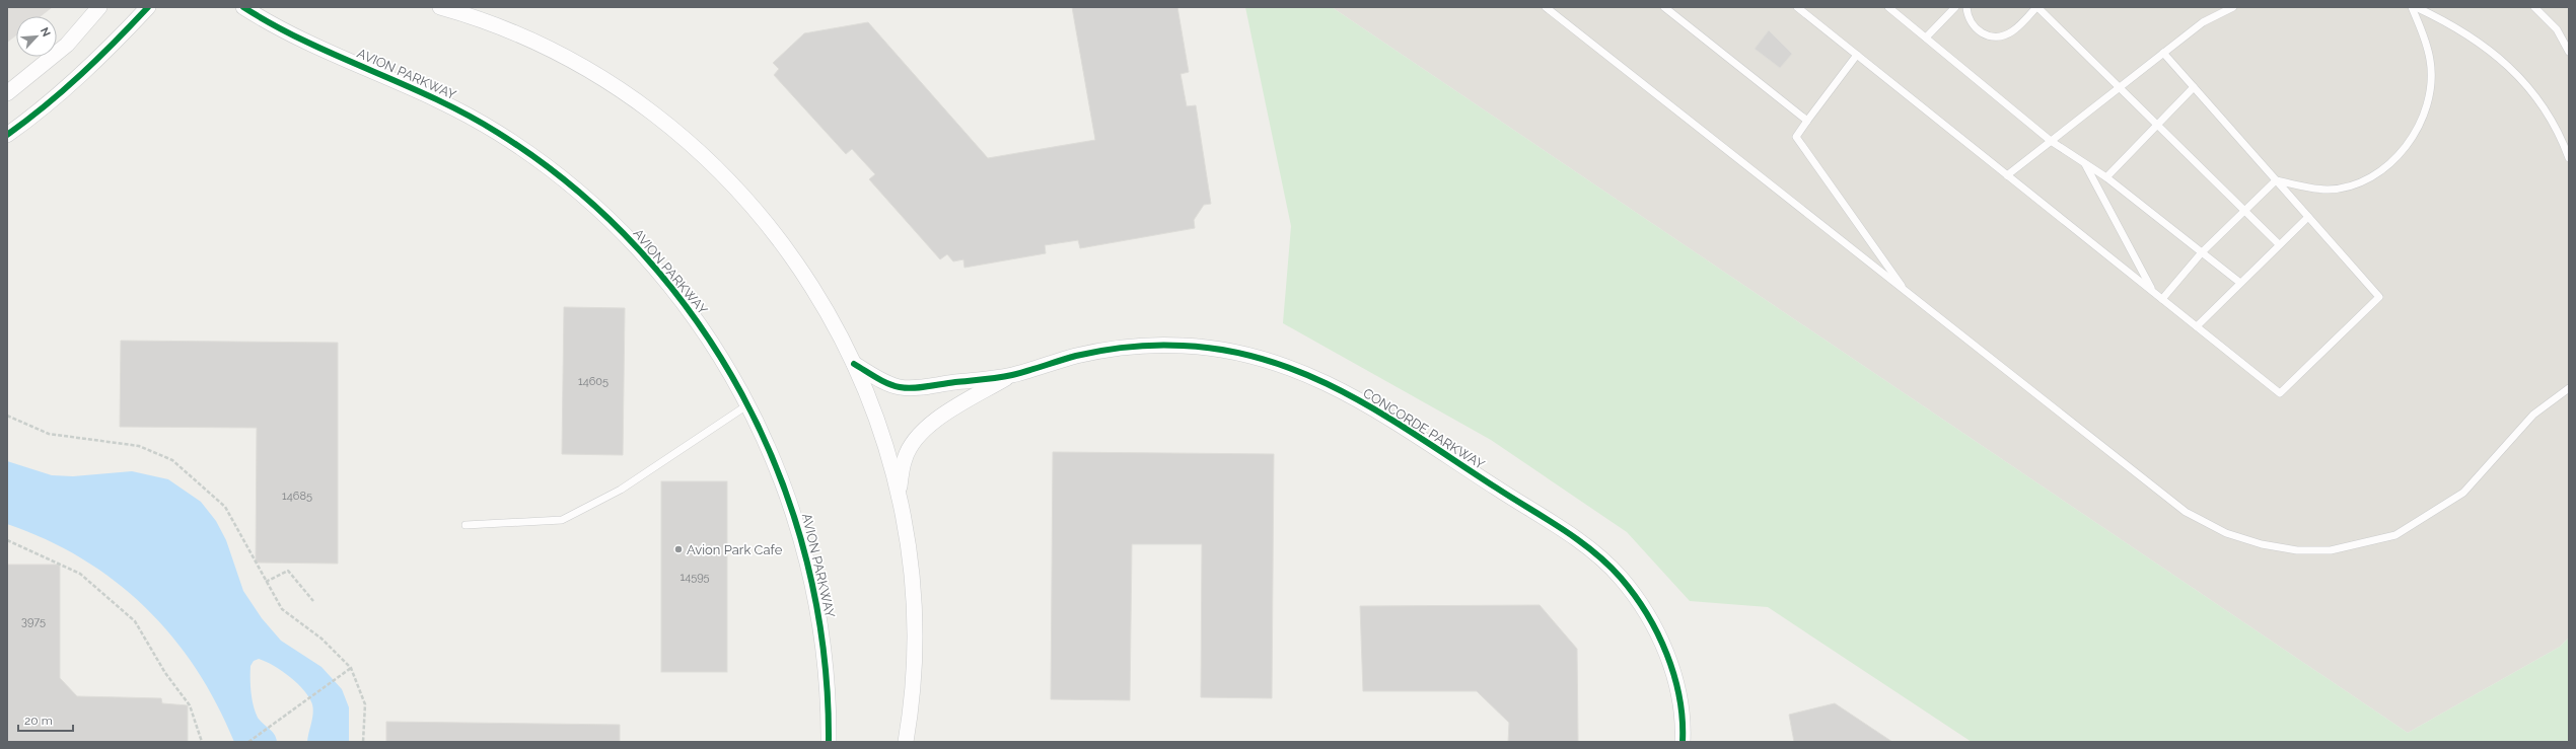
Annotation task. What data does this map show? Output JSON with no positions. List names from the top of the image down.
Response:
{
  "streets": {
    "street": ["AVION PARKWAY", "CONCORDE PARKWAY"]
  },
  "places": ["Avion Park Cafe"],
  "house_numbers": [
    "14605",
    "14685",
    "14595",
    "3975"
  ],
  "scale_bar": "20 m",
  "north": "top right"
}
